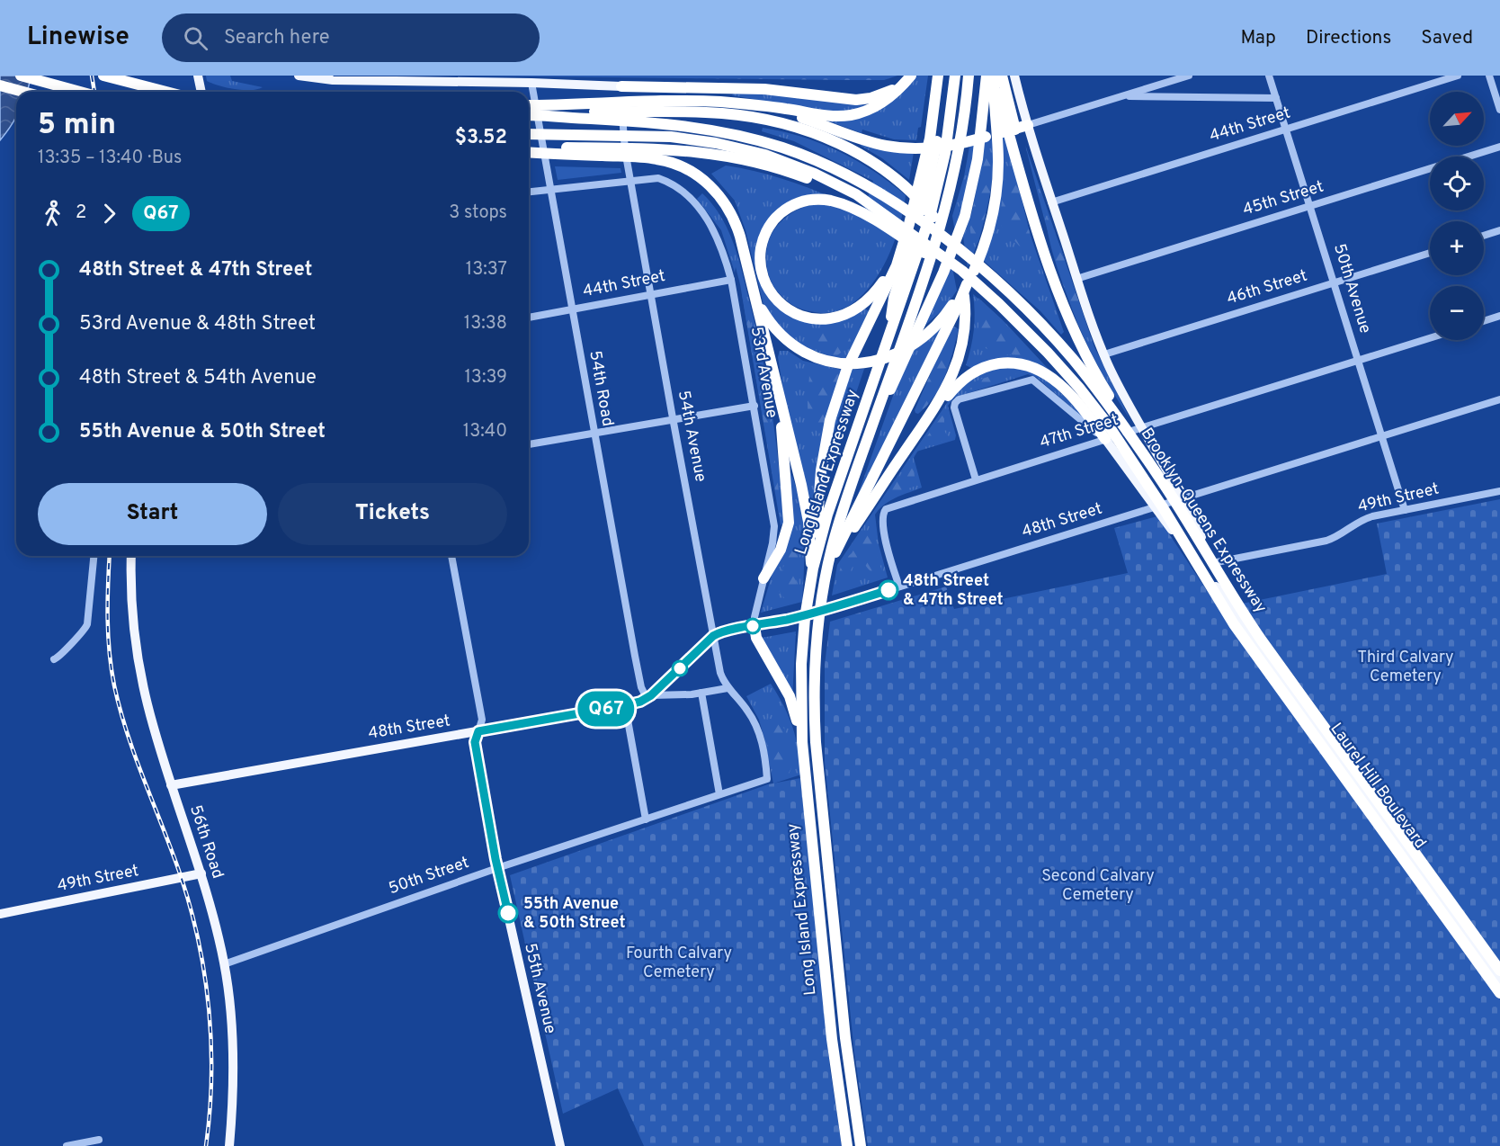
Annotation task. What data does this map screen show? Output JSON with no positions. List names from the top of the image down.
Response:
{
  "streets": {
    "highway": ["Long Island Expressway", "Brooklyn-Queens Expressway"],
    "main road": [
      "49th Street",
      "48th Street",
      "Laurel Hill Boulevard",
      "56th Road",
      "55th Avenue"
    ],
    "street": [
      "44th Street",
      "45th Street",
      "46th Street",
      "50th Avenue",
      "53rd Avenue",
      "54th Road",
      "47th Street",
      "54th Avenue",
      "50th Street"
    ]
  },
  "crossings": [
    ["44th Street", "50th Avenue"],
    ["44th Street", "53rd Avenue"],
    ["44th Street", "54th Road"],
    ["44th Street", "54th Avenue"],
    ["44th Street", "Brooklyn-Queens Expressway"],
    ["45th Street", "50th Avenue"],
    ["45th Street", "Brooklyn-Queens Expressway"],
    ["46th Street", "50th Avenue"],
    ["46th Street", "Brooklyn-Queens Expressway"],
    ["50th Avenue", "47th Street"],
    ["50th Avenue", "49th Street"],
    ["50th Avenue", "48th Street"],
    ["53rd Avenue", "54th Road"],
    ["53rd Avenue", "54th Avenue"],
    ["53rd Avenue", "48th Street"],
    ["54th Road", "48th Street"],
    ["47th Street", "48th Street"],
    ["47th Street", "Brooklyn-Queens Expressway"],
    ["47th Street", "Laurel Hill Boulevard"],
    ["54th Avenue", "48th Street"],
    ["54th Avenue", "50th Street"],
    ["49th Street", "Laurel Hill Boulevard"],
    ["49th Street", "56th Road"],
    ["48th Street", "Brooklyn-Queens Expressway"],
    ["48th Street", "Laurel Hill Boulevard"],
    ["48th Street", "56th Road"],
    ["48th Street", "55th Avenue"],
    ["Brooklyn-Queens Expressway", "Laurel Hill Boulevard"],
    ["56th Road", "50th Street"],
    ["50th Street", "55th Avenue"]
  ],
  "parks": ["Third Calvary Cemetery", "Second Calvary Cemetery", "Fourth Calvary Cemetery"],
  "places": ["48th Street & 47th Street", "55th Avenue & 50th Street"],
  "lines": ["bus line Q67"],
  "north": "top right",
  "page": {
    "header": "Linewise",
    "search": "Search here",
    "nav": ["Map", "Directions", "Saved"],
    "on_map": "Q67",
    "map_buttons": ["+", "−"],
    "heading": ["5 min", "13:35 – 13:40 · Bus", "$3.52"],
    "legs": ["2", "Q67", "3 stops"],
    "list": [
      {
        "name": "48th Street & 47th Street",
        "value": "13:37"
      },
      {
        "name": "53rd Avenue & 48th Street",
        "value": "13:38"
      },
      {
        "name": "48th Street & 54th Avenue",
        "value": "13:39"
      },
      {
        "name": "55th Avenue & 50th Street",
        "value": "13:40"
      }
    ],
    "buttons": ["Start", "Tickets"]
  }
}
